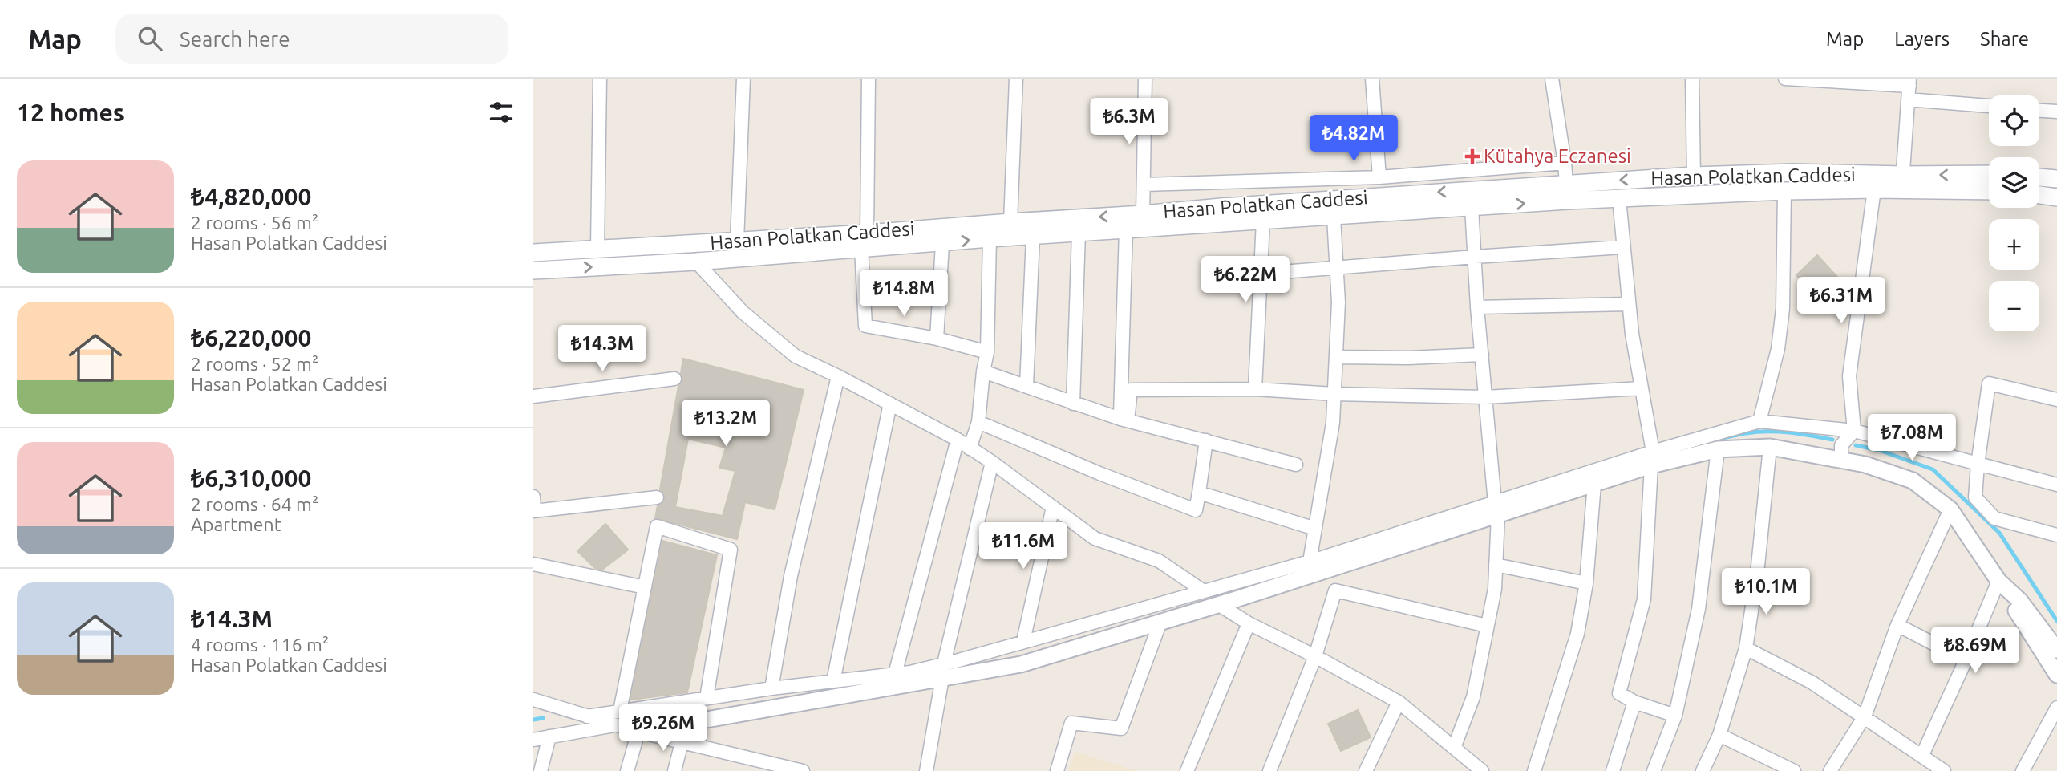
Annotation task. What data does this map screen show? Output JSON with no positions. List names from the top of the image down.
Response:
{
  "streets": {
    "main road": ["Hasan Polatkan Caddesi"]
  },
  "places": {
    "health": ["Kütahya Eczanesi"]
  },
  "page": {
    "header": "Map",
    "search": "Search here",
    "nav": ["Map", "Layers", "Share"],
    "heading": "12 homes",
    "map_buttons": ["+", "−"],
    "price": [
      "₺6.3M",
      "₺4.82M",
      "₺6.22M",
      "₺14.8M",
      "₺6.31M",
      "₺14.3M",
      "₺13.2M",
      "₺7.08M",
      "₺11.6M",
      "₺10.1M",
      "₺8.69M",
      "₺9.26M"
    ],
    "list": [
      {
        "name": "₺4,820,000",
        "note": "2 rooms · 56 m² · Hasan Polatkan Caddesi"
      },
      {
        "name": "₺6,220,000",
        "note": "2 rooms · 52 m² · Hasan Polatkan Caddesi"
      },
      {
        "name": "₺6,310,000",
        "note": "2 rooms · 64 m² · Apartment"
      },
      {
        "name": "₺14.3M",
        "note": "4 rooms · 116 m² · Hasan Polatkan Caddesi"
      }
    ]
  }
}
